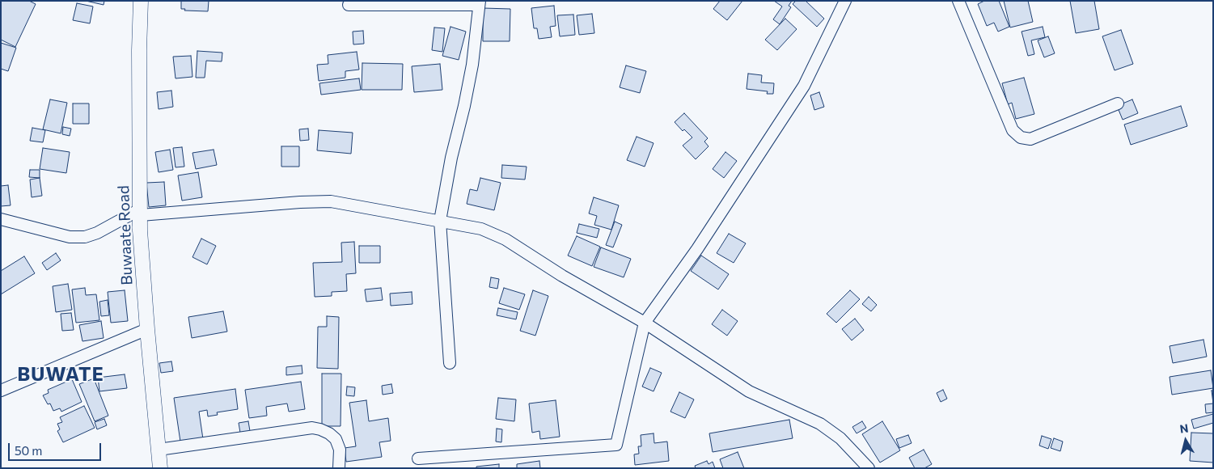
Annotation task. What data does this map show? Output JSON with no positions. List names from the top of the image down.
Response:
{
  "streets": {
    "street": ["Buwaate Road"]
  },
  "districts": ["BUWATE"],
  "scale_bar": "50 m",
  "north": "top"
}
